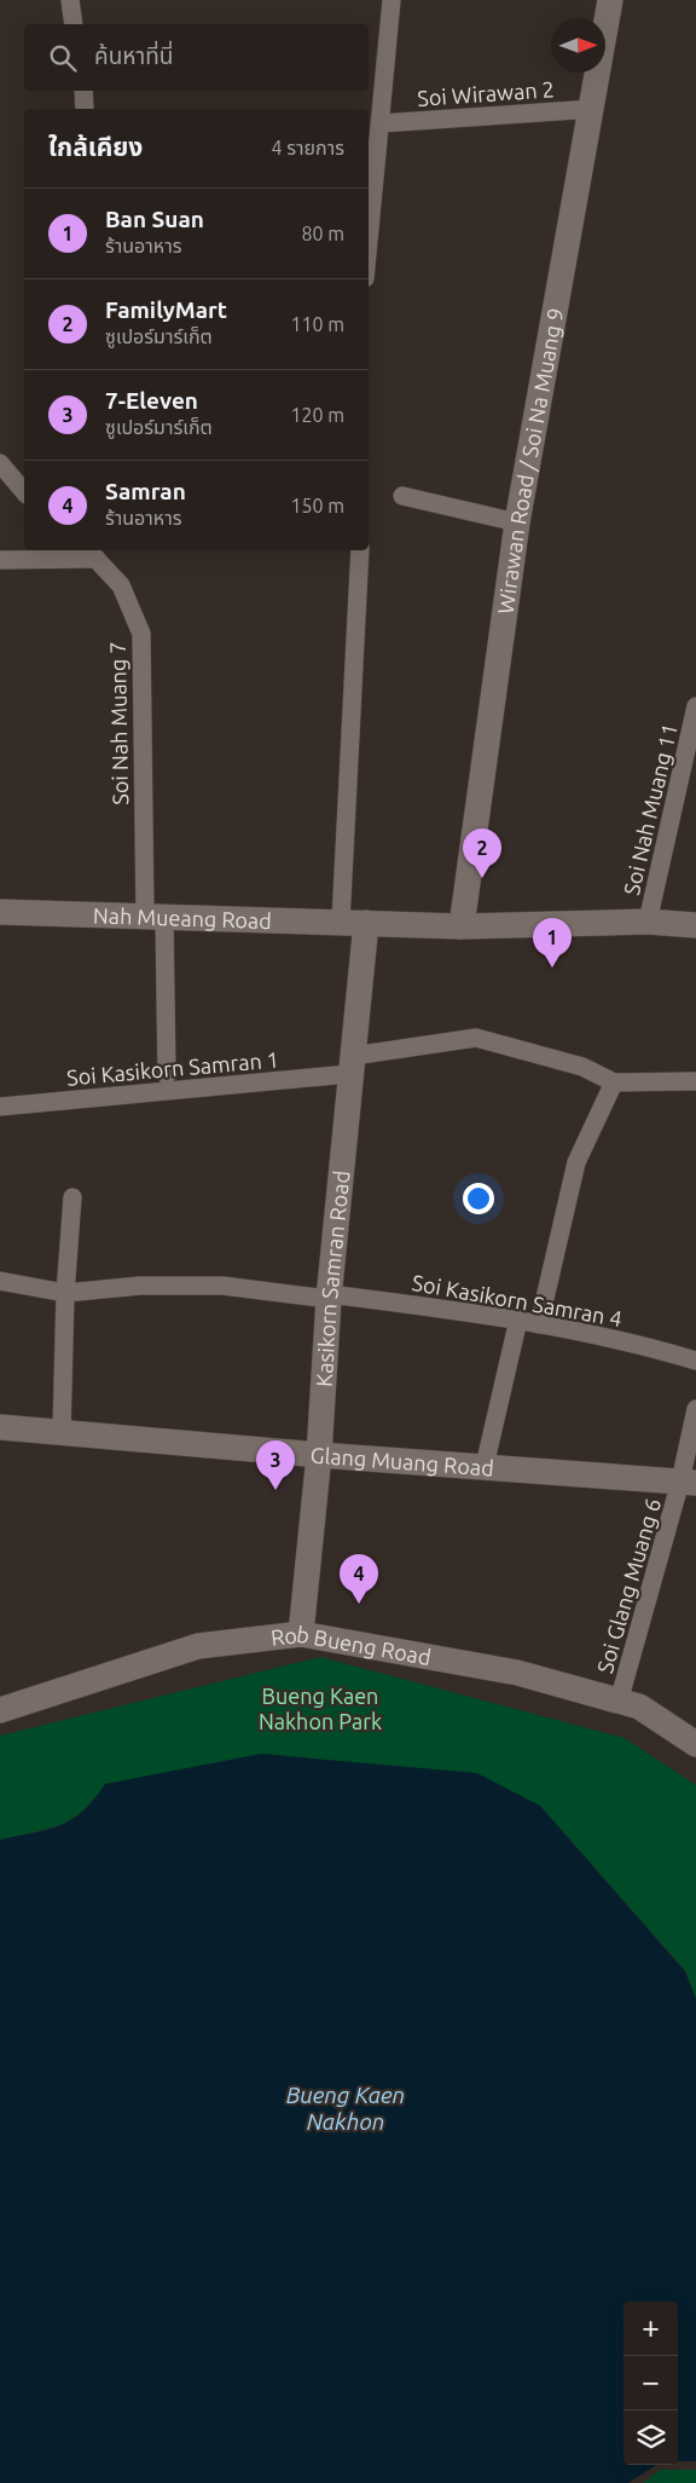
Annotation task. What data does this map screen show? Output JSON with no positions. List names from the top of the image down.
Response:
{
  "streets": {
    "street": [
      "Soi Wirawan 2",
      "Wirawan Road / Soi Na Muang 9",
      "Soi Nah Muang 7",
      "Soi Nah Muang 11",
      "Nah Mueang Road",
      "Soi Kasikorn Samran 1",
      "Kasikorn Samran Road",
      "Soi Kasikorn Samran 4",
      "Glang Muang Road",
      "Soi Glang Muang 6",
      "Rob Bueng Road"
    ]
  },
  "crossings": [
    ["Soi Wirawan 2", "Wirawan Road / Soi Na Muang 9"],
    ["Wirawan Road / Soi Na Muang 9", "Nah Mueang Road"],
    ["Soi Nah Muang 7", "Nah Mueang Road"],
    ["Soi Nah Muang 11", "Nah Mueang Road"],
    ["Nah Mueang Road", "Kasikorn Samran Road"],
    ["Soi Kasikorn Samran 1", "Kasikorn Samran Road"],
    ["Kasikorn Samran Road", "Soi Kasikorn Samran 4"],
    ["Kasikorn Samran Road", "Glang Muang Road"],
    ["Kasikorn Samran Road", "Rob Bueng Road"],
    ["Glang Muang Road", "Soi Glang Muang 6"],
    ["Soi Glang Muang 6", "Rob Bueng Road"]
  ],
  "water": ["Bueng Kaen Nakhon"],
  "parks": ["Bueng Kaen Nakhon Park"],
  "north": "right",
  "page": {
    "search": "ค้นหาที่นี่",
    "heading": ["ใกล้เคียง", "4 รายการ"],
    "list": [
      {
        "mark": "1",
        "name": "Ban Suan",
        "note": "ร้านอาหาร",
        "value": "80 m"
      },
      {
        "mark": "2",
        "name": "FamilyMart",
        "note": "ซูเปอร์มาร์เก็ต",
        "value": "110 m"
      },
      {
        "mark": "3",
        "name": "7-Eleven",
        "note": "ซูเปอร์มาร์เก็ต",
        "value": "120 m"
      },
      {
        "mark": "4",
        "name": "Samran",
        "note": "ร้านอาหาร",
        "value": "150 m"
      }
    ],
    "pins": [
      "2",
      "1",
      "3",
      "4"
    ],
    "map_buttons": ["+", "−"]
  }
}
